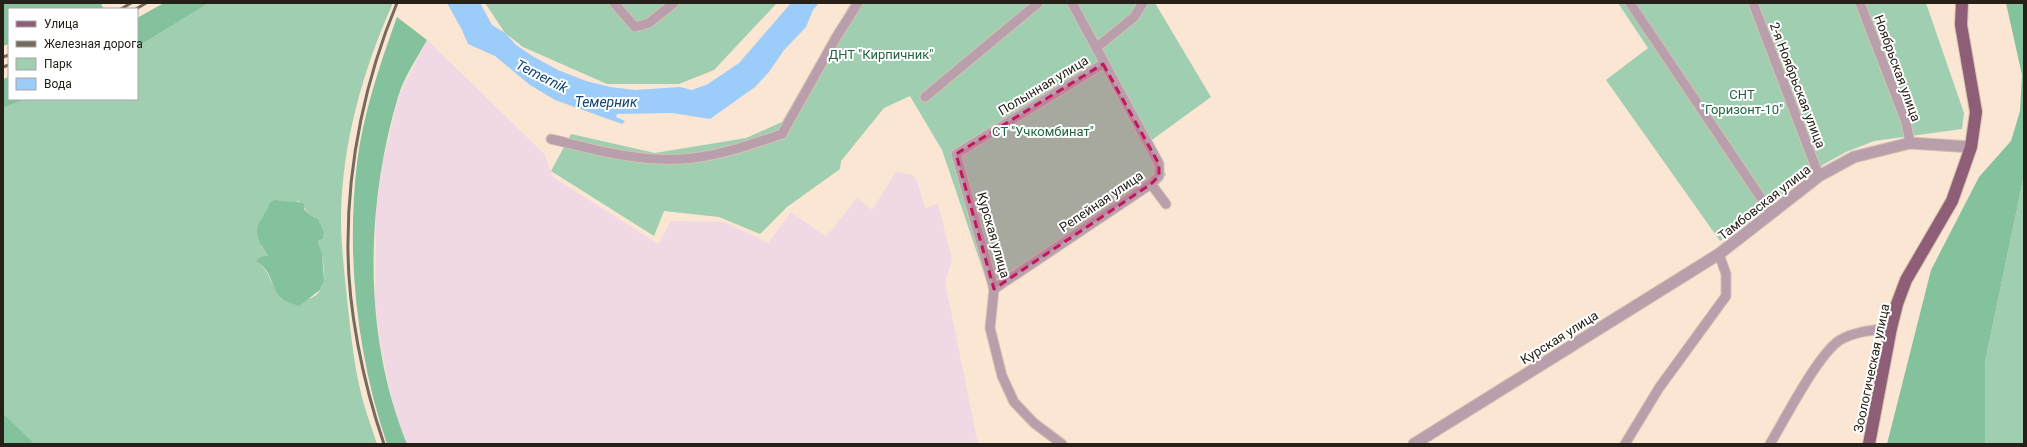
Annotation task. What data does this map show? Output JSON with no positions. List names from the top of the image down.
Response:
{
  "streets": {
    "main road": ["Зоологическая улица"],
    "street": [
      "Ноябрьская улица",
      "Полынная улица",
      "2-я Ноябрьская улица",
      "Репейная улица",
      "Тамбовская улица",
      "Курская улица"
    ]
  },
  "crossings": [
    ["Ноябрьская улица", "Тамбовская улица"],
    ["Полынная улица", "Репейная улица"],
    ["Полынная улица", "Курская улица"],
    ["2-я Ноябрьская улица", "Тамбовская улица"],
    ["Репейная улица", "Курская улица"],
    ["Тамбовская улица", "Курская улица"],
    ["Тамбовская улица", "Зоологическая улица"]
  ],
  "water": ["Temernik", "Темерник"],
  "parks": ["ДНТ \"Кирпичник\"", "СНТ \"Горизонт-10\"", "СТ \"Учкомбинат\""],
  "legend": [
    "Улица",
    "Железная дорога",
    "Парк",
    "Вода"
  ]
}
